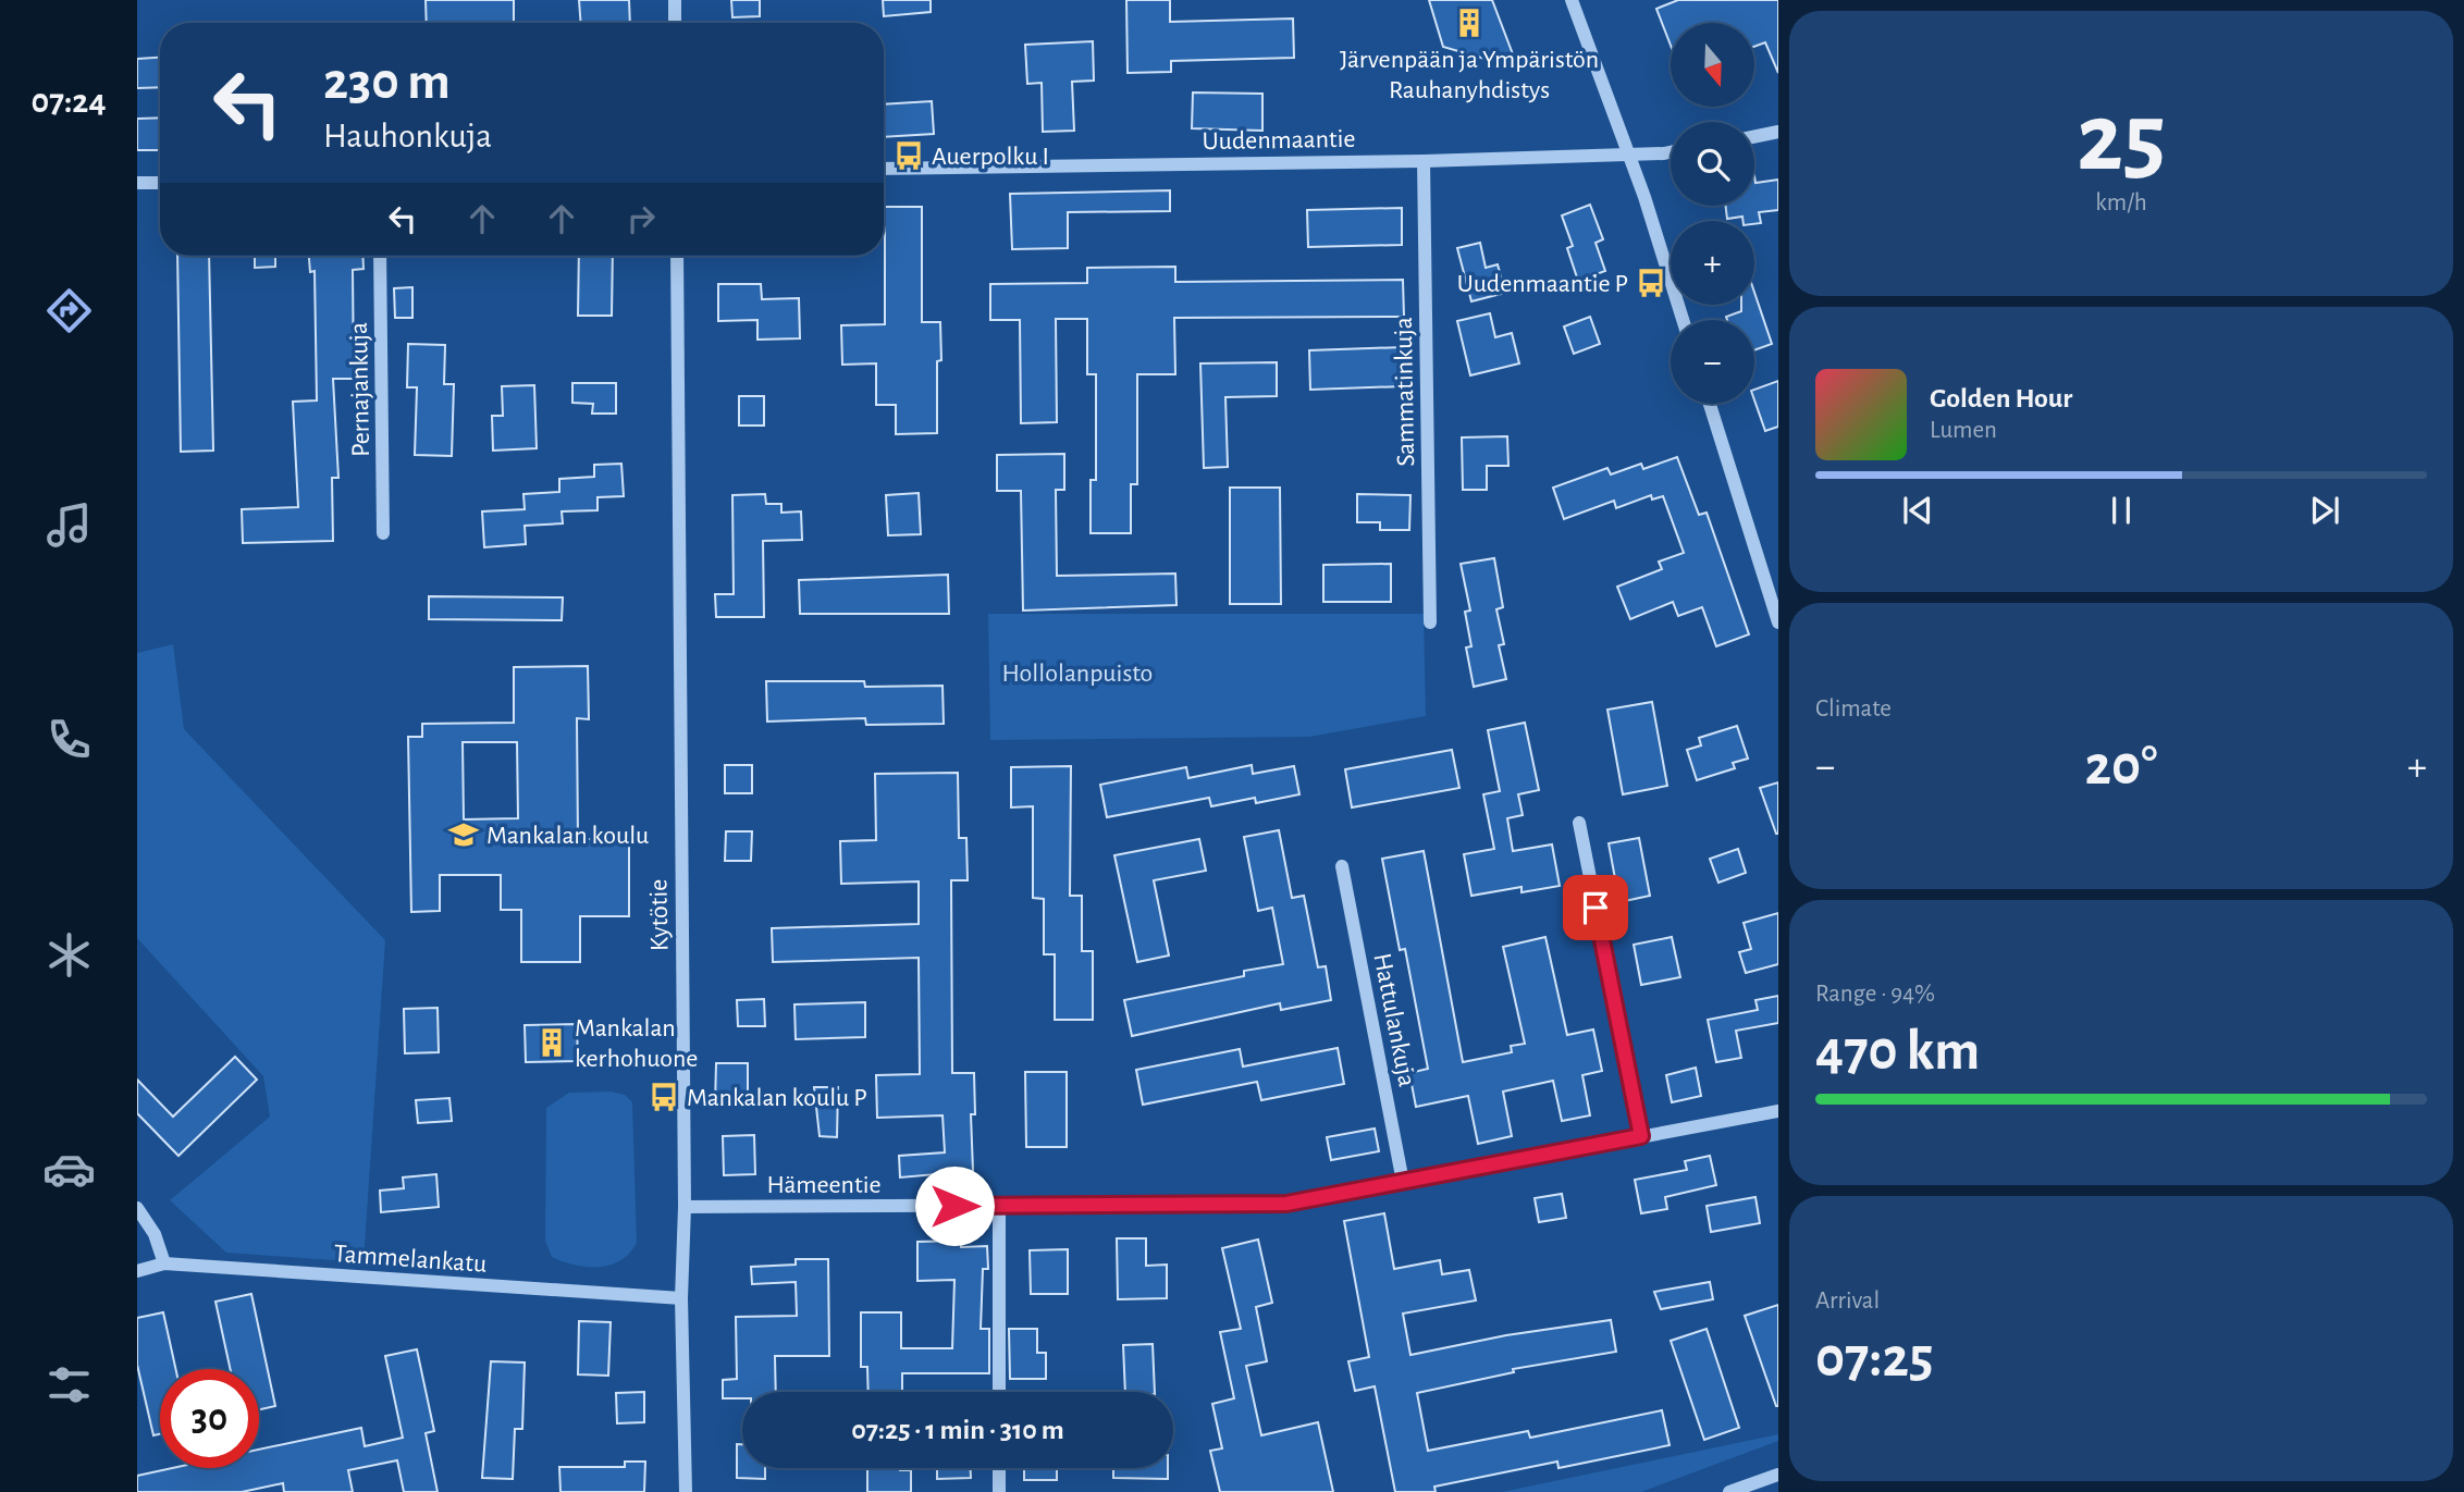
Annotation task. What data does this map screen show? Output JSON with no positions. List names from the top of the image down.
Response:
{
  "streets": {
    "street": [
      "Uudenmaantie",
      "Pernajankuja",
      "Sammatinkuja",
      "Kytötie",
      "Hattulankuja",
      "Hämeentie",
      "Tammelankatu"
    ]
  },
  "crossings": [
    ["Uudenmaantie", "Sammatinkuja"],
    ["Kytötie", "Hämeentie"],
    ["Kytötie", "Tammelankatu"],
    ["Hattulankuja", "Hämeentie"]
  ],
  "parks": ["Hollolanpuisto"],
  "places": {
    "building": ["Järvenpään ja Ympäristön Rauhanyhdistys", "Mankalan kerhohuone"],
    "bus stop": ["Auerpolku I", "Uudenmaantie P", "Mankalan koulu P"],
    "school or university": ["Mankalan koulu"]
  },
  "north": "bottom",
  "page": {
    "tabs": "07:24",
    "tile": [
      ["25", "km/h"],
      "Climate",
      ["Range · 94%", "470 km"],
      ["Arrival", "07:25"]
    ],
    "map_buttons": ["+", "−"],
    "turn": ["230 m", "Hauhonkuja"],
    "song": ["Golden Hour", "Lumen"],
    "heat": ["−", "20°", "+"],
    "limit": "30",
    "trip": "07:25 · 1 min · 310 m"
  }
}
